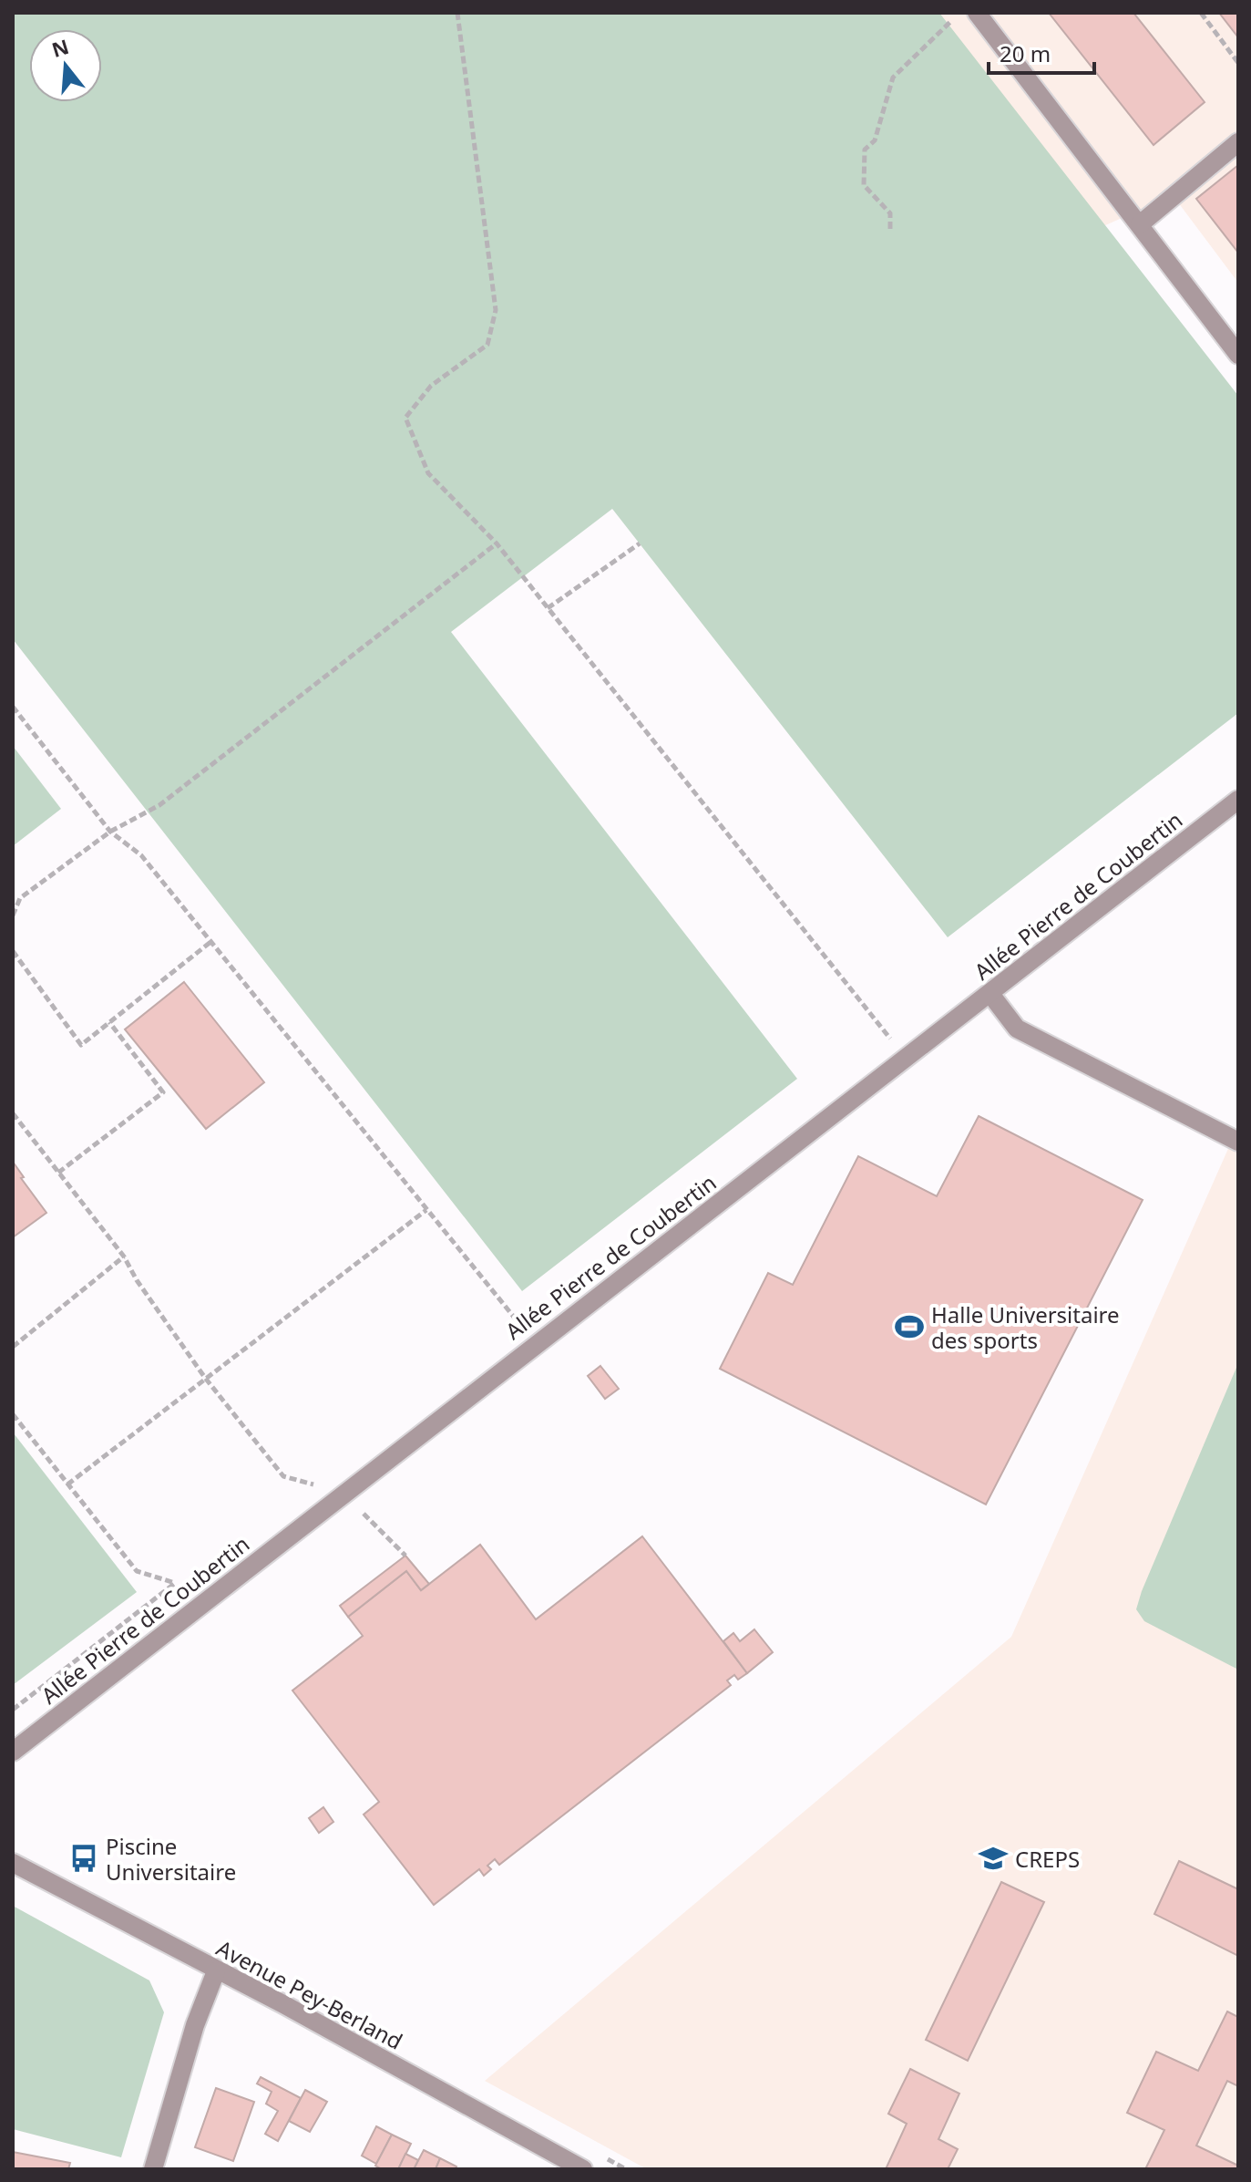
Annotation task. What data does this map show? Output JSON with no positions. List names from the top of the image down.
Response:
{
  "streets": {
    "street": ["Allée Pierre de Coubertin", "Avenue Pey-Berland"]
  },
  "places": {
    "sports": ["Halle Universitaire des sports"],
    "bus stop": ["Piscine Universitaire"],
    "school or university": ["CREPS"]
  },
  "scale_bar": "20 m",
  "north": "top"
}
